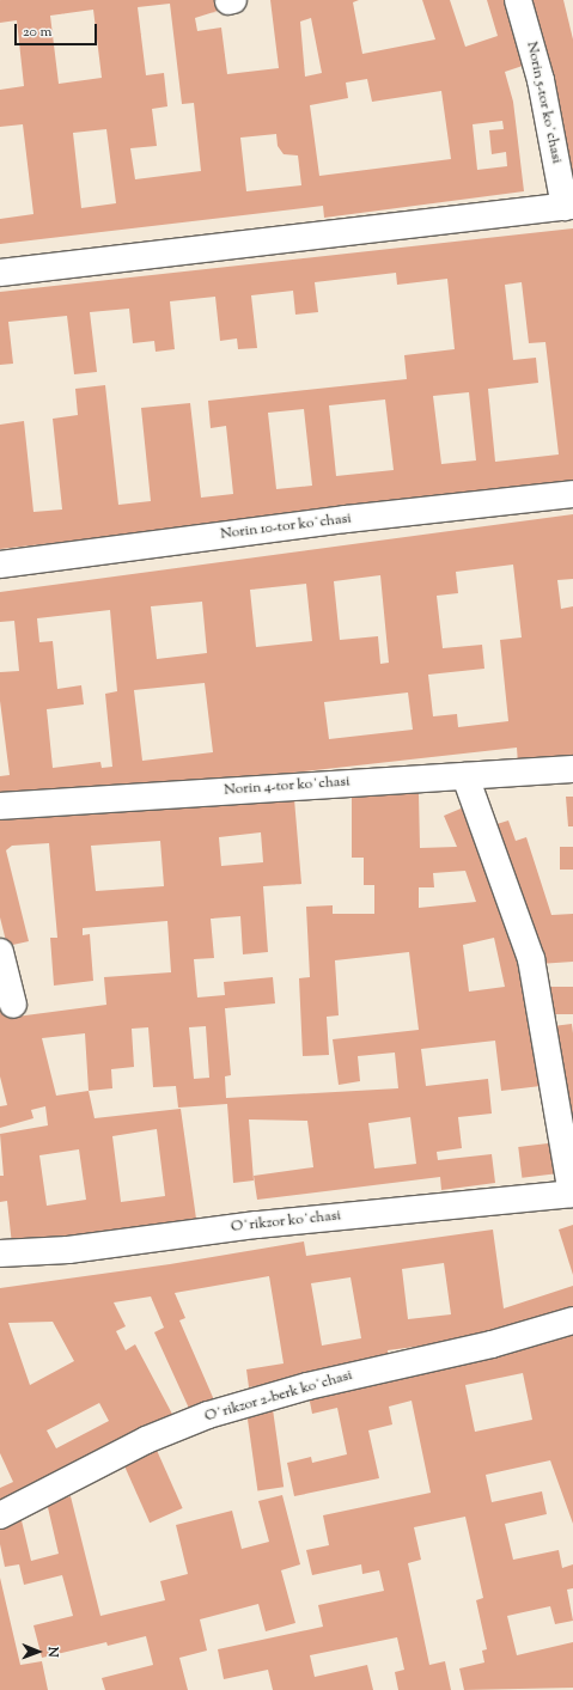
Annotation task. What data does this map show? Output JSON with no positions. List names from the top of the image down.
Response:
{
  "streets": {
    "street": [
      "Norin 5-tor koʻchasi",
      "Norin 10-tor koʻchasi",
      "Norin 4-tor koʻchasi",
      "Oʻrikzor koʻchasi",
      "Oʻrikzor 2-berk koʻchasi"
    ]
  },
  "scale_bar": "20 m",
  "north": "right"
}
